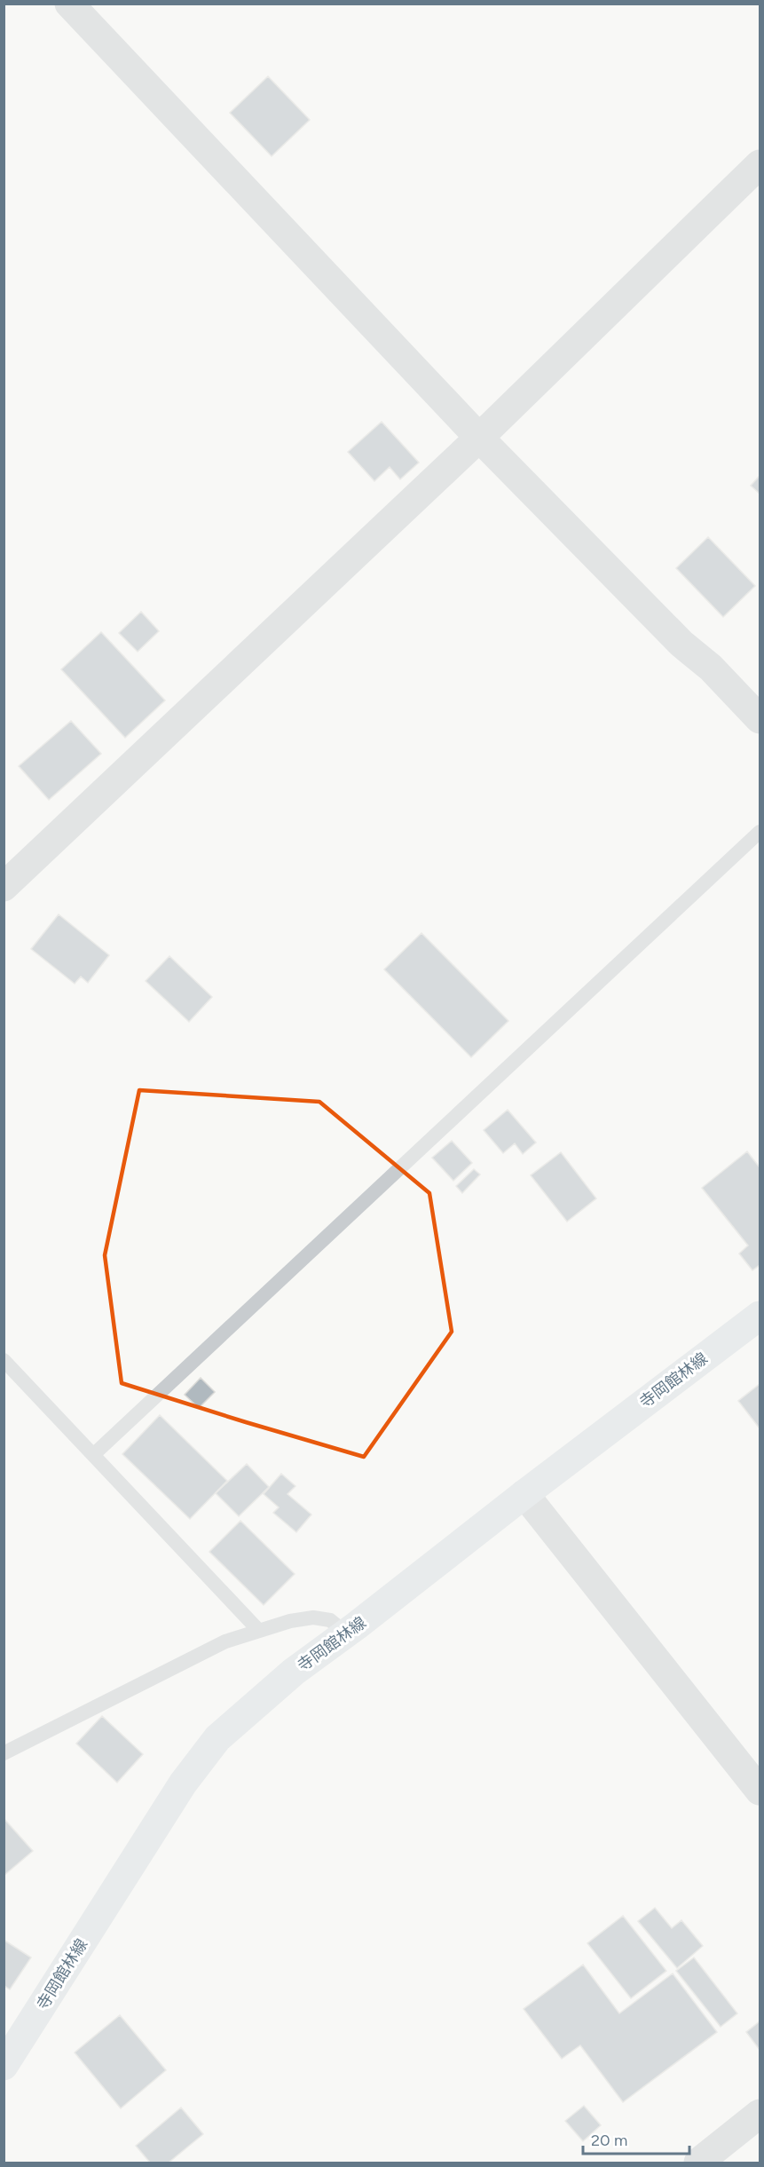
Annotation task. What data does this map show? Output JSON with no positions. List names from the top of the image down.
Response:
{
  "streets": {
    "main road": ["寺岡館林線"]
  },
  "scale_bar": "20 m"
}
